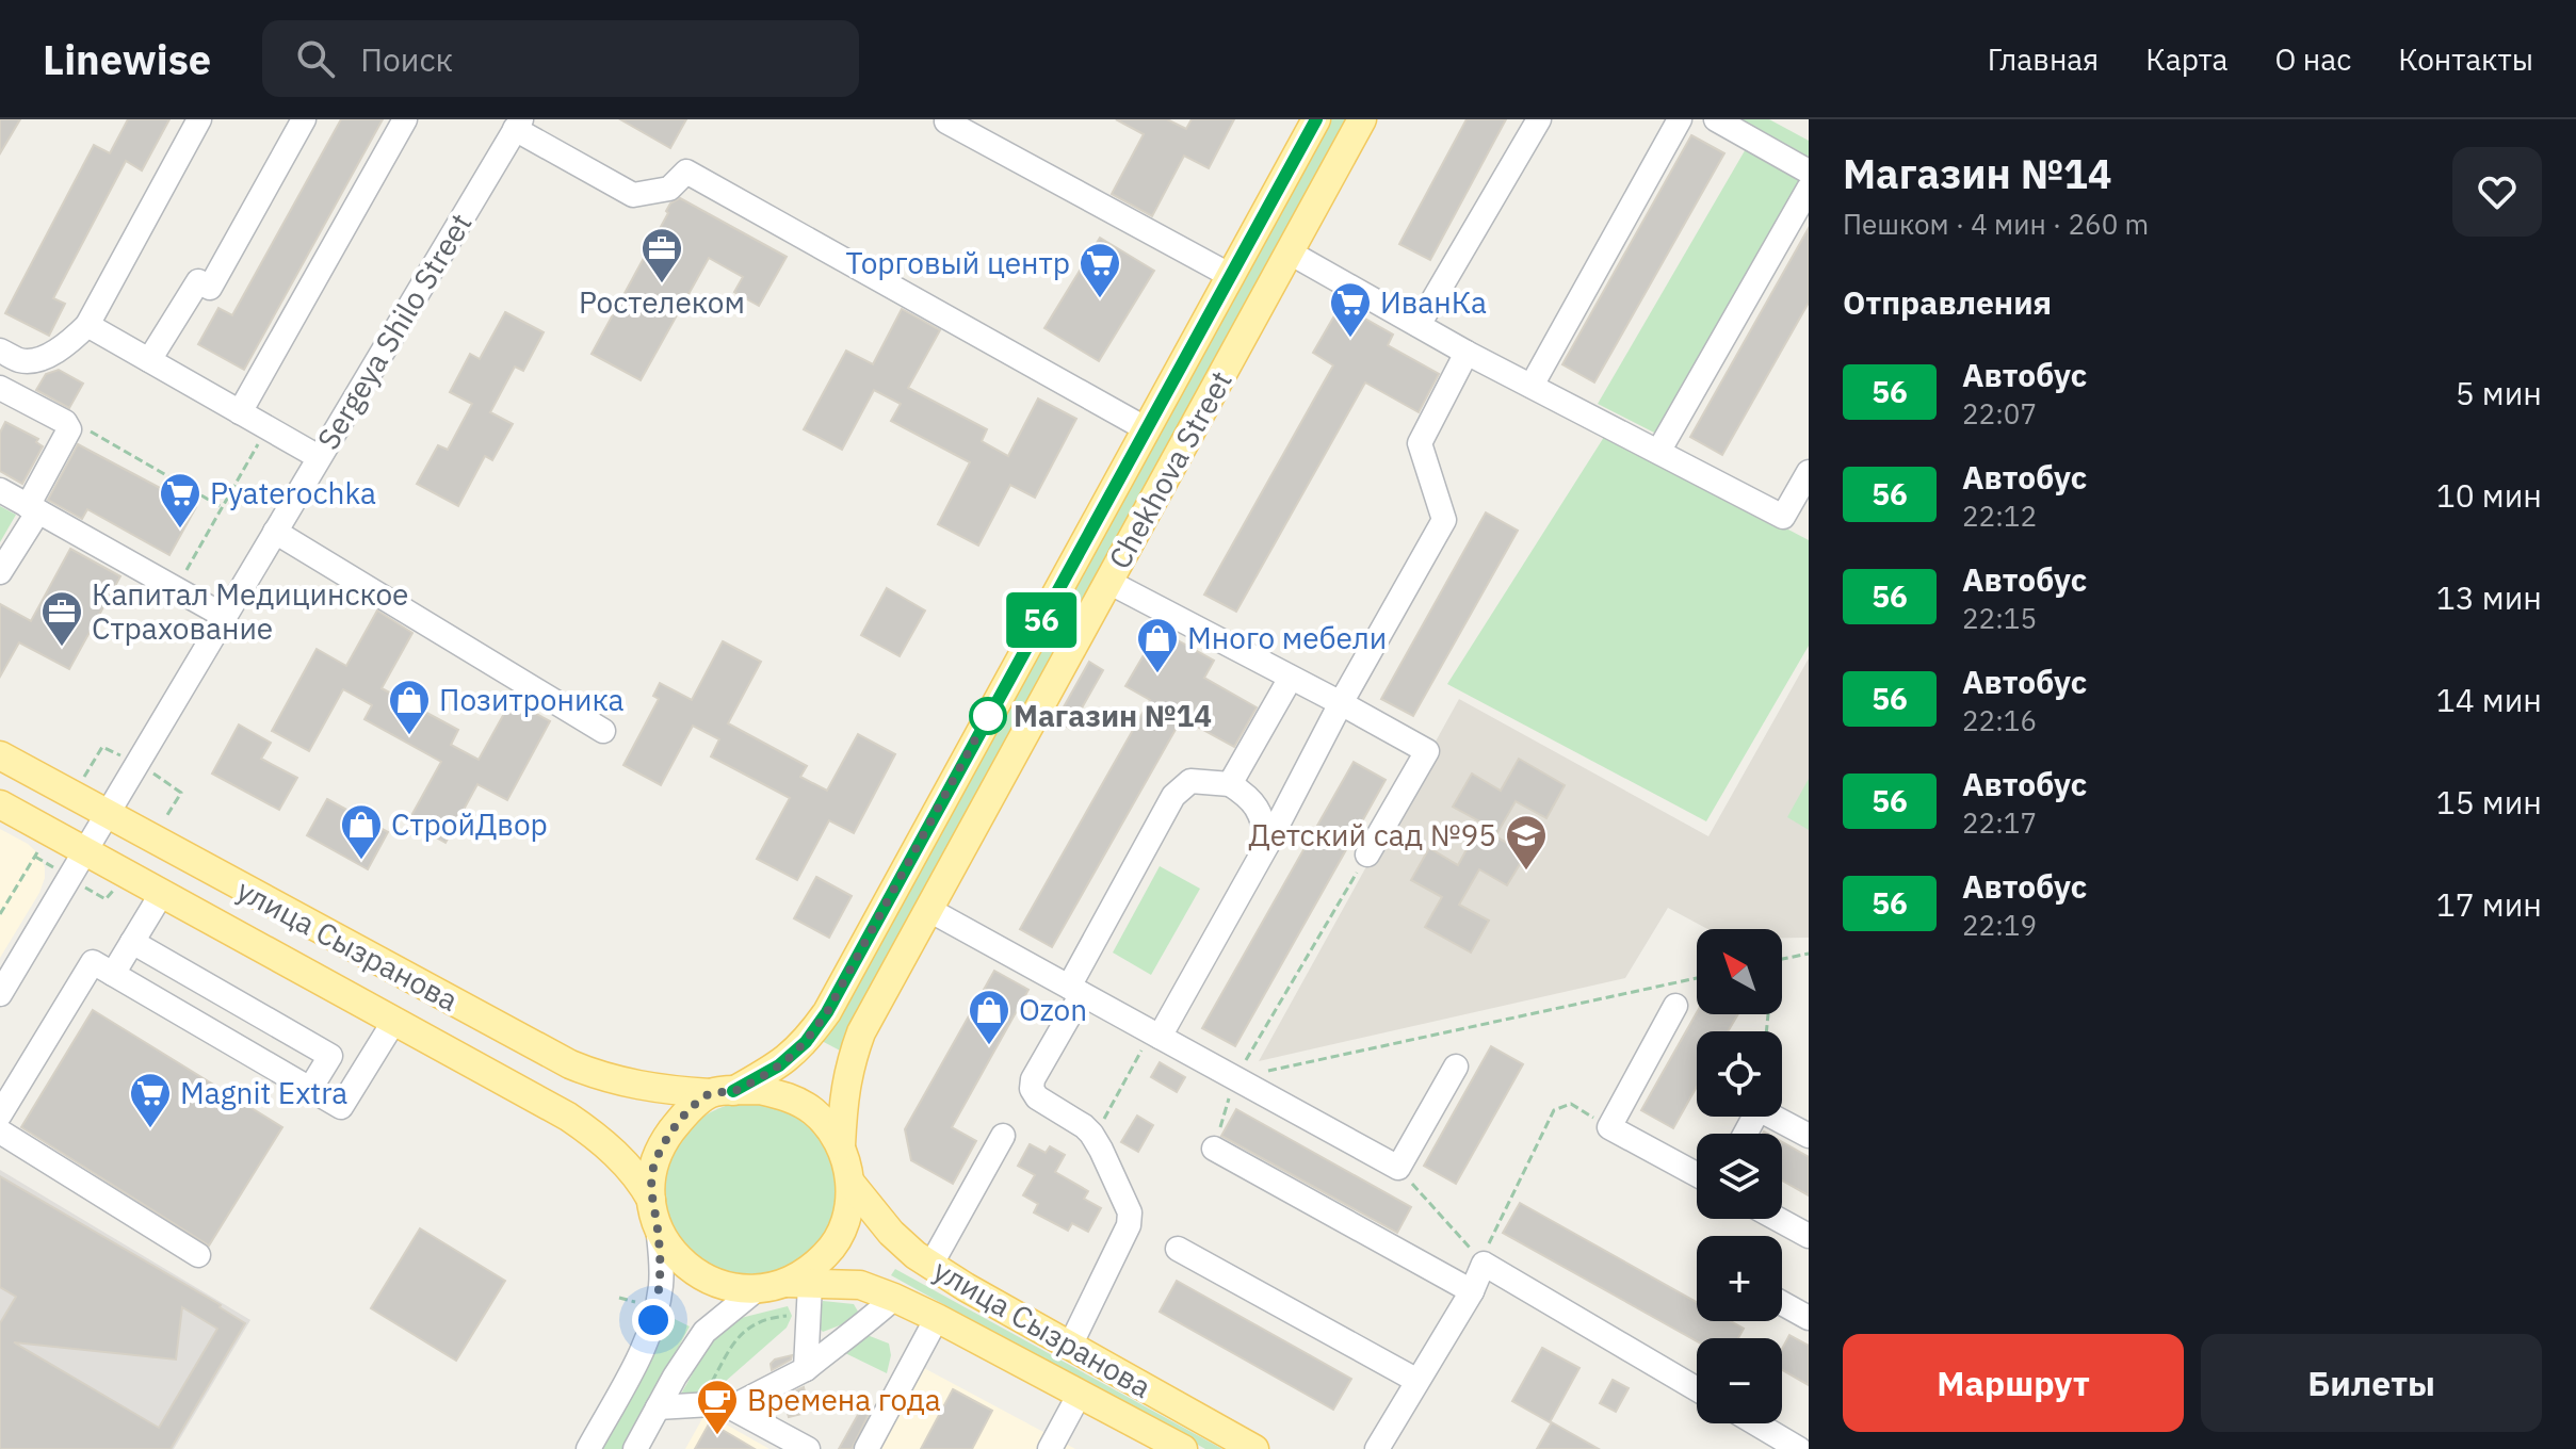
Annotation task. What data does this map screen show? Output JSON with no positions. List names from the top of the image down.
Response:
{
  "streets": {
    "main road": ["Chekhova Street", "улица Сызранова"],
    "street": ["Sergeya Shilo Street"]
  },
  "crossings": [
    ["Sergeya Shilo Street", "улица Сызранова"],
    ["Chekhova Street", "улица Сызранова"]
  ],
  "places": {
    "office": ["Ростелеком", "Капитал Медицинское Страхование"],
    "supermarket": [
      "Торговый центр",
      "ИванКа",
      "Pyaterochka",
      "Magnit Extra"
    ],
    "shop": [
      "Много мебели",
      "Позитроника",
      "СтройДвор",
      "Ozon"
    ],
    "other": ["Магазин №14"],
    "school or university": ["Детский сад №95"],
    "cafe": ["Времена года"]
  },
  "lines": ["bus line 56"],
  "north": "top left",
  "page": {
    "header": "Linewise",
    "search": "Поиск",
    "nav": [
      "Главная",
      "Карта",
      "О нас",
      "Контакты"
    ],
    "on_map": "56",
    "heading": [
      ["Магазин №14", "Пешком · 4 мин · 260 m"],
      "Отправления"
    ],
    "list": [
      {
        "mark": "56",
        "name": "Автобус",
        "note": "22:07",
        "value": "5 мин"
      },
      {
        "mark": "56",
        "name": "Автобус",
        "note": "22:12",
        "value": "10 мин"
      },
      {
        "mark": "56",
        "name": "Автобус",
        "note": "22:15",
        "value": "13 мин"
      },
      {
        "mark": "56",
        "name": "Автобус",
        "note": "22:16",
        "value": "14 мин"
      },
      {
        "mark": "56",
        "name": "Автобус",
        "note": "22:17",
        "value": "15 мин"
      },
      {
        "mark": "56",
        "name": "Автобус",
        "note": "22:19",
        "value": "17 мин"
      }
    ],
    "map_buttons": ["+", "−"],
    "buttons": ["Маршрут", "Билеты"]
  }
}
